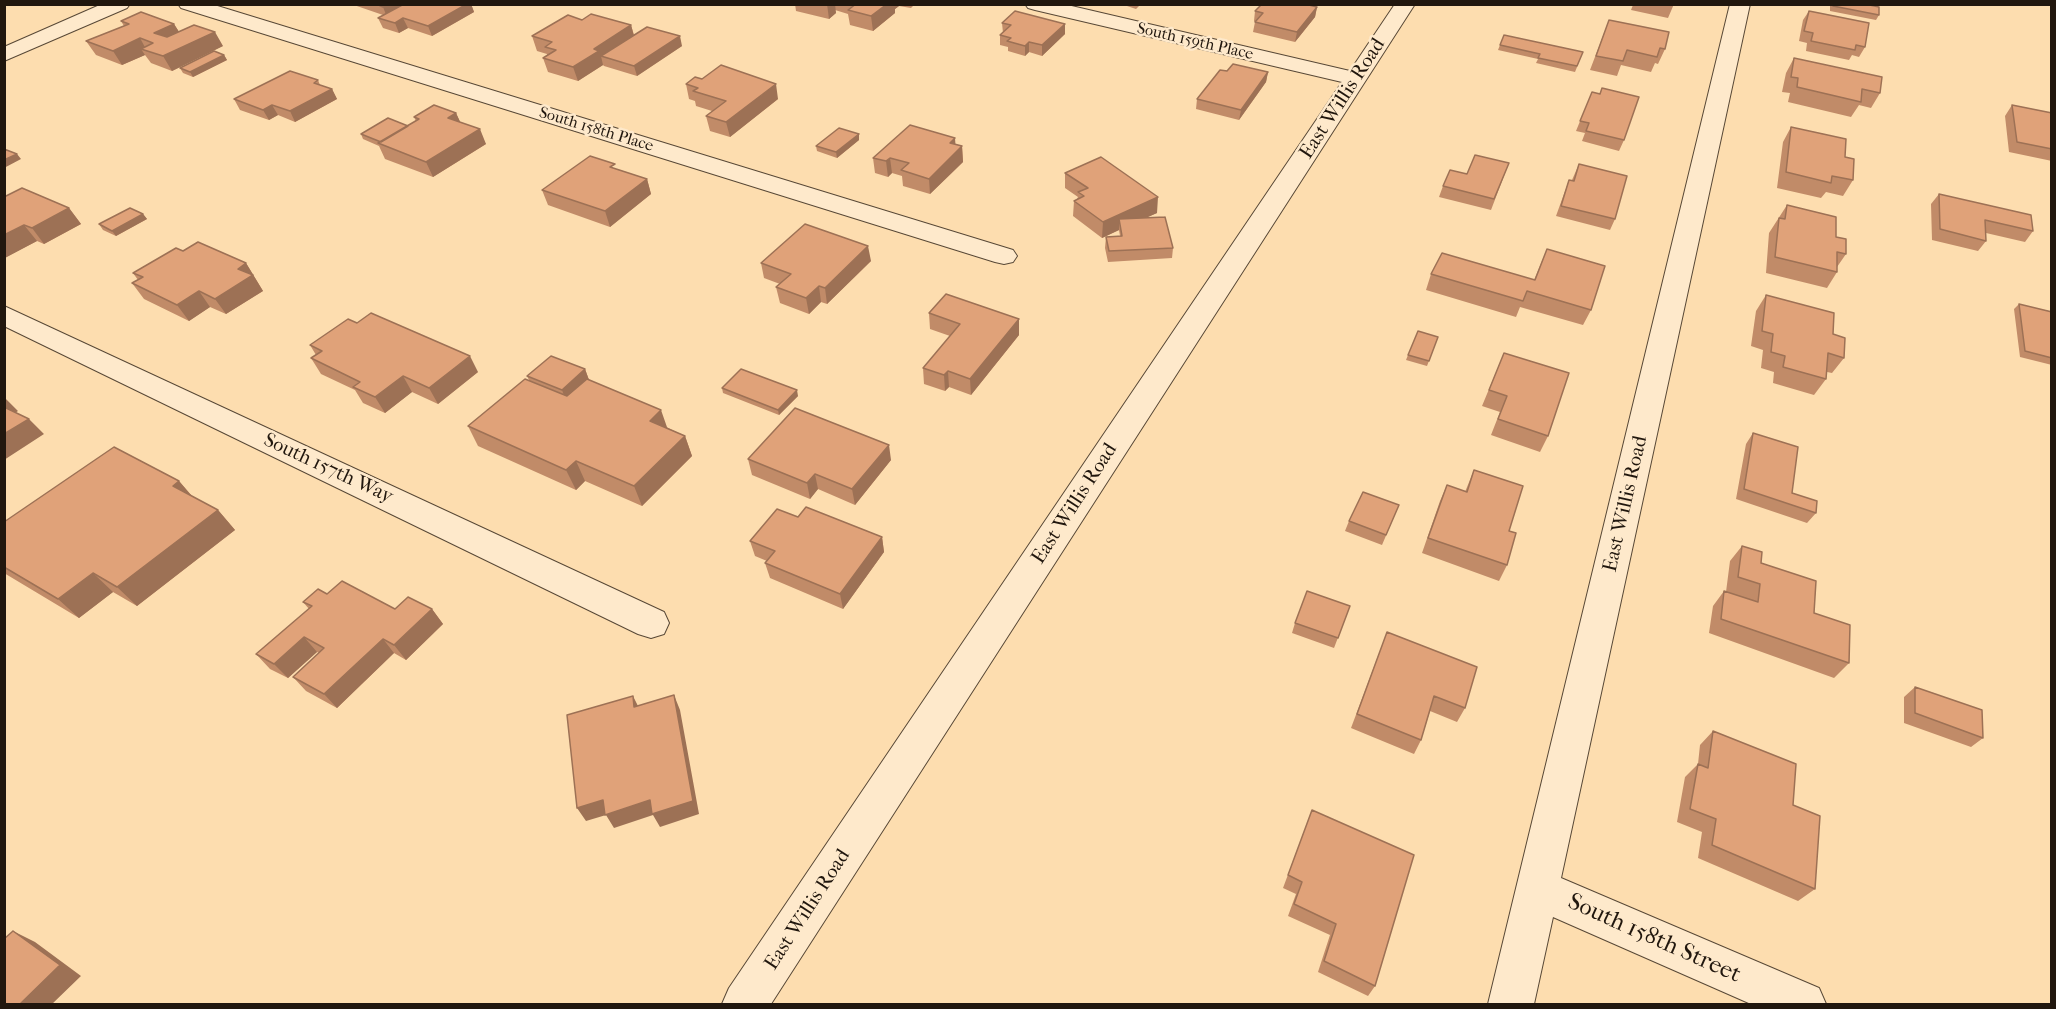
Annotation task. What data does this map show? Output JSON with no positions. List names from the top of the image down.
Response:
{
  "streets": {
    "street": [
      "South 159th Place",
      "East Willis Road",
      "South 158th Place",
      "South 157th Way",
      "South 158th Street"
    ]
  },
  "crossings": [
    ["South 159th Place", "East Willis Road"],
    ["East Willis Road", "South 158th Street"]
  ]
}
